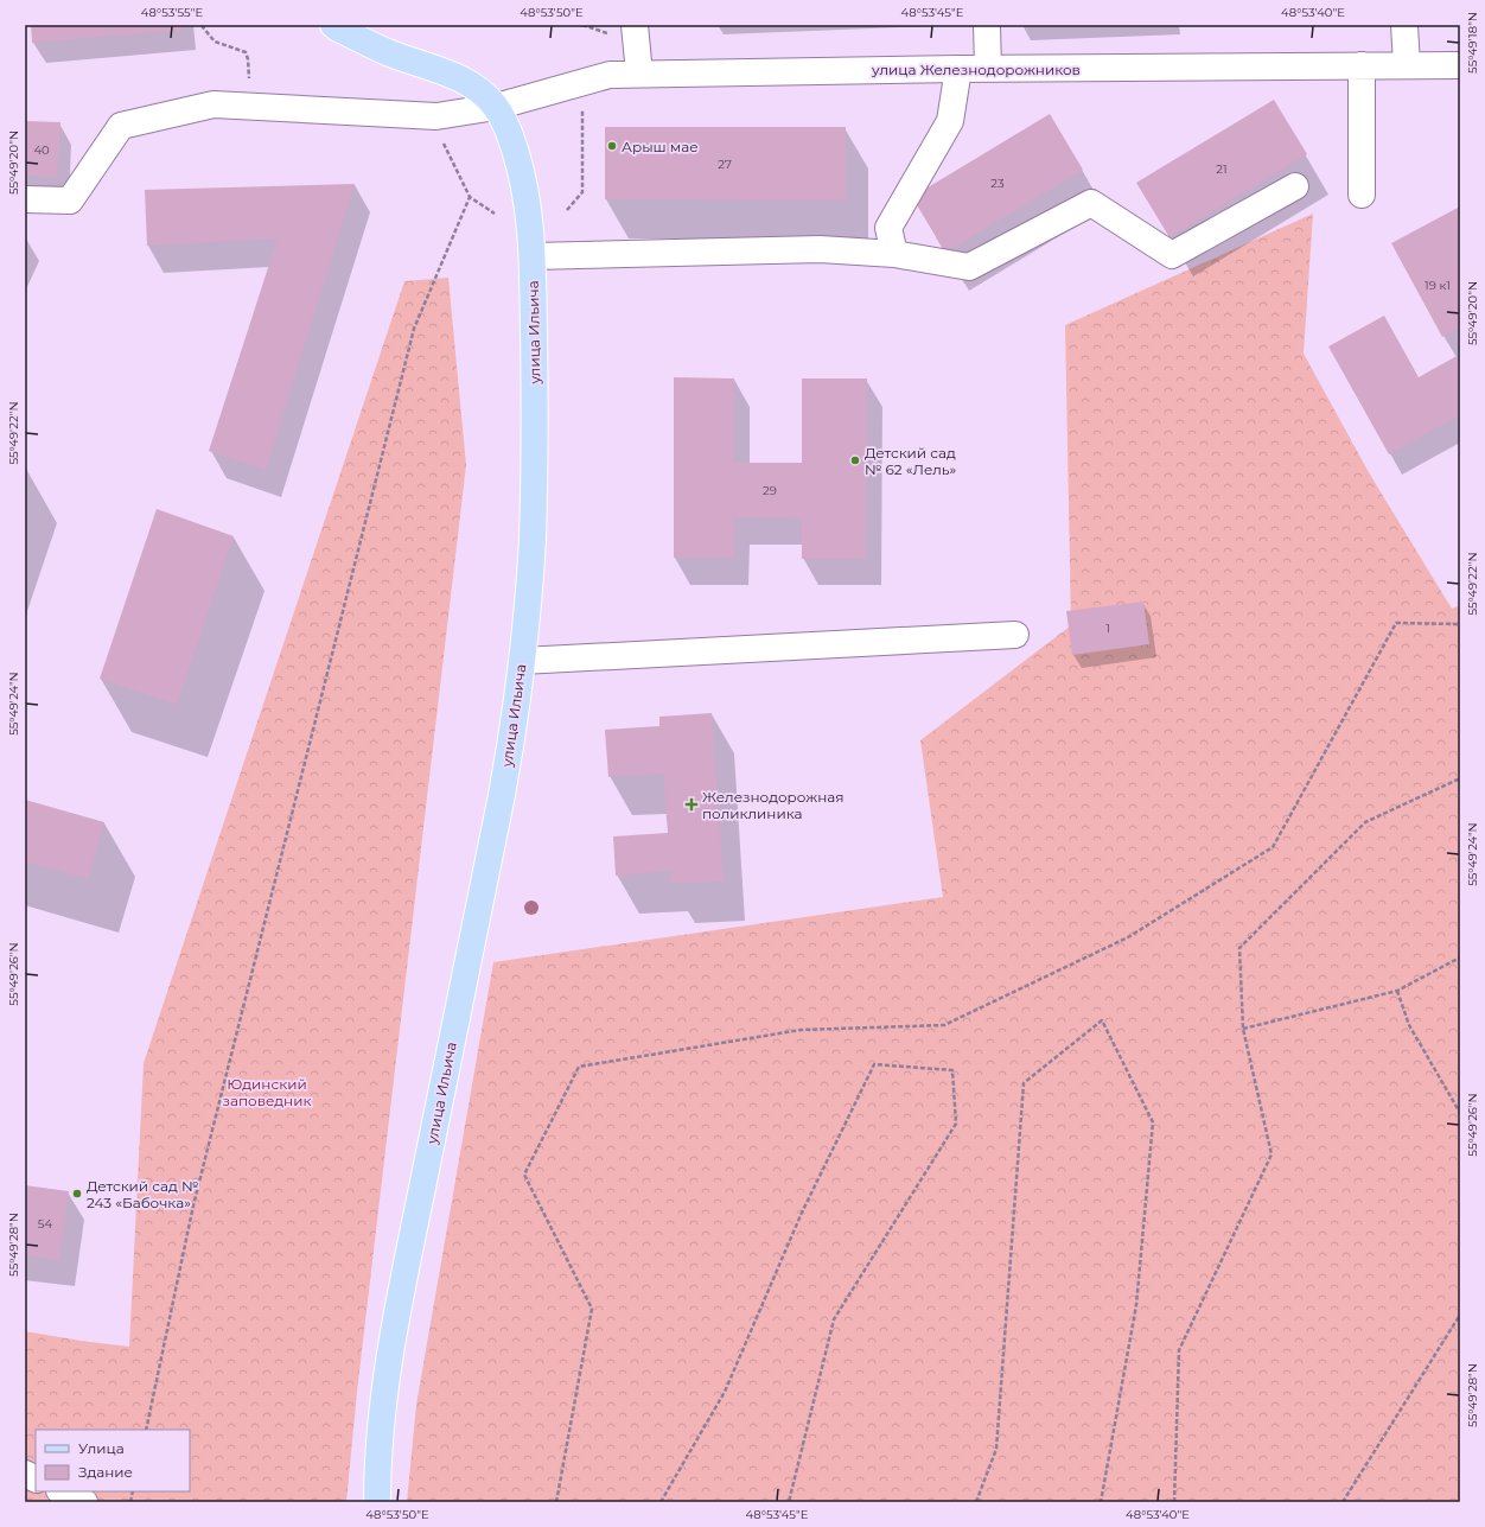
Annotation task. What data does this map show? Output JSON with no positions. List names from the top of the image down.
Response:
{
  "streets": {
    "main road": ["улица Ильича"],
    "street": ["улица Железнодорожников"]
  },
  "crossings": [
    ["улица Железнодорожников", "улица Ильича"]
  ],
  "parks": ["Юдинский заповедник"],
  "places": {
    "other": ["Арыш мае", "Детский сад № 62 «Лель»", "Детский сад № 243 «Бабочка»"],
    "health": ["Железнодорожная поликлиника"]
  },
  "house_numbers": [
    "40",
    "27",
    "21",
    "23",
    "19 к1",
    "29",
    "1",
    "54"
  ],
  "legend": ["Улица", "Здание"],
  "coordinates": [
    "48°53'55\"E",
    "48°53'50\"E",
    "48°53'45\"E",
    "48°53'40\"E",
    "55°49'18\"N",
    "55°49'20\"N",
    "55°49'22\"N",
    "55°49'24\"N",
    "55°49'26\"N",
    "55°49'28\"N"
  ]
}
